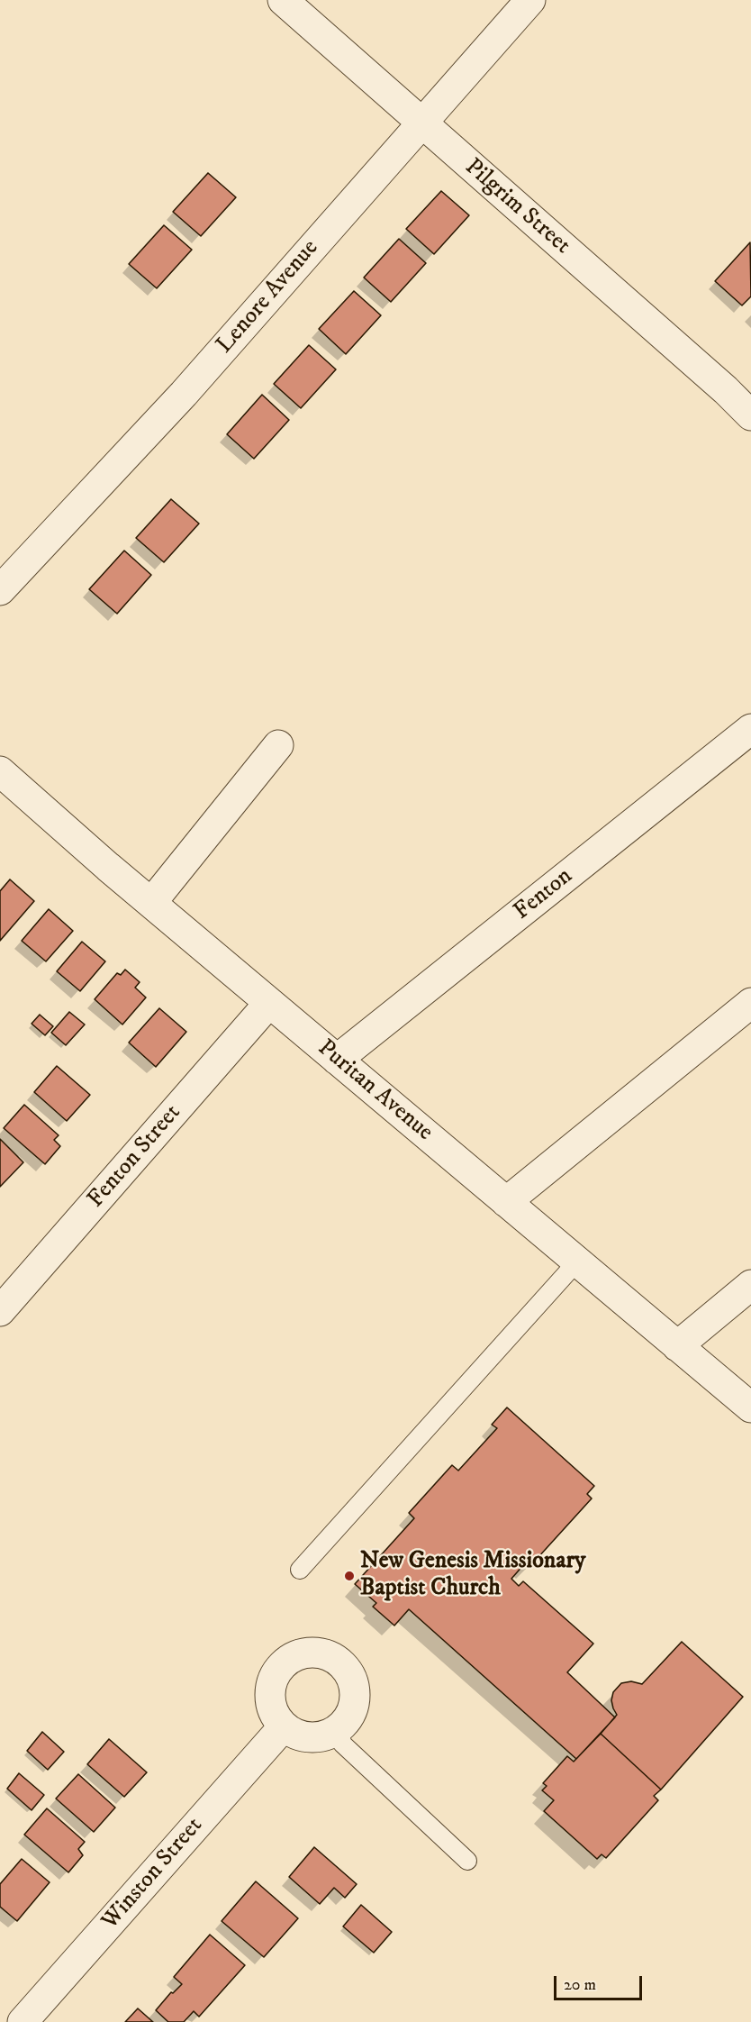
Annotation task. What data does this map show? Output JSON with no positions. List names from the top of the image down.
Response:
{
  "streets": {
    "street": [
      "Pilgrim Street",
      "Lenore Avenue",
      "Fenton",
      "Puritan Avenue",
      "Fenton Street",
      "Winston Street"
    ]
  },
  "crossings": [
    ["Pilgrim Street", "Lenore Avenue"],
    ["Fenton", "Puritan Avenue"],
    ["Puritan Avenue", "Fenton Street"]
  ],
  "places": ["New Genesis Missionary Baptist Church"],
  "scale_bar": "20 m"
}
